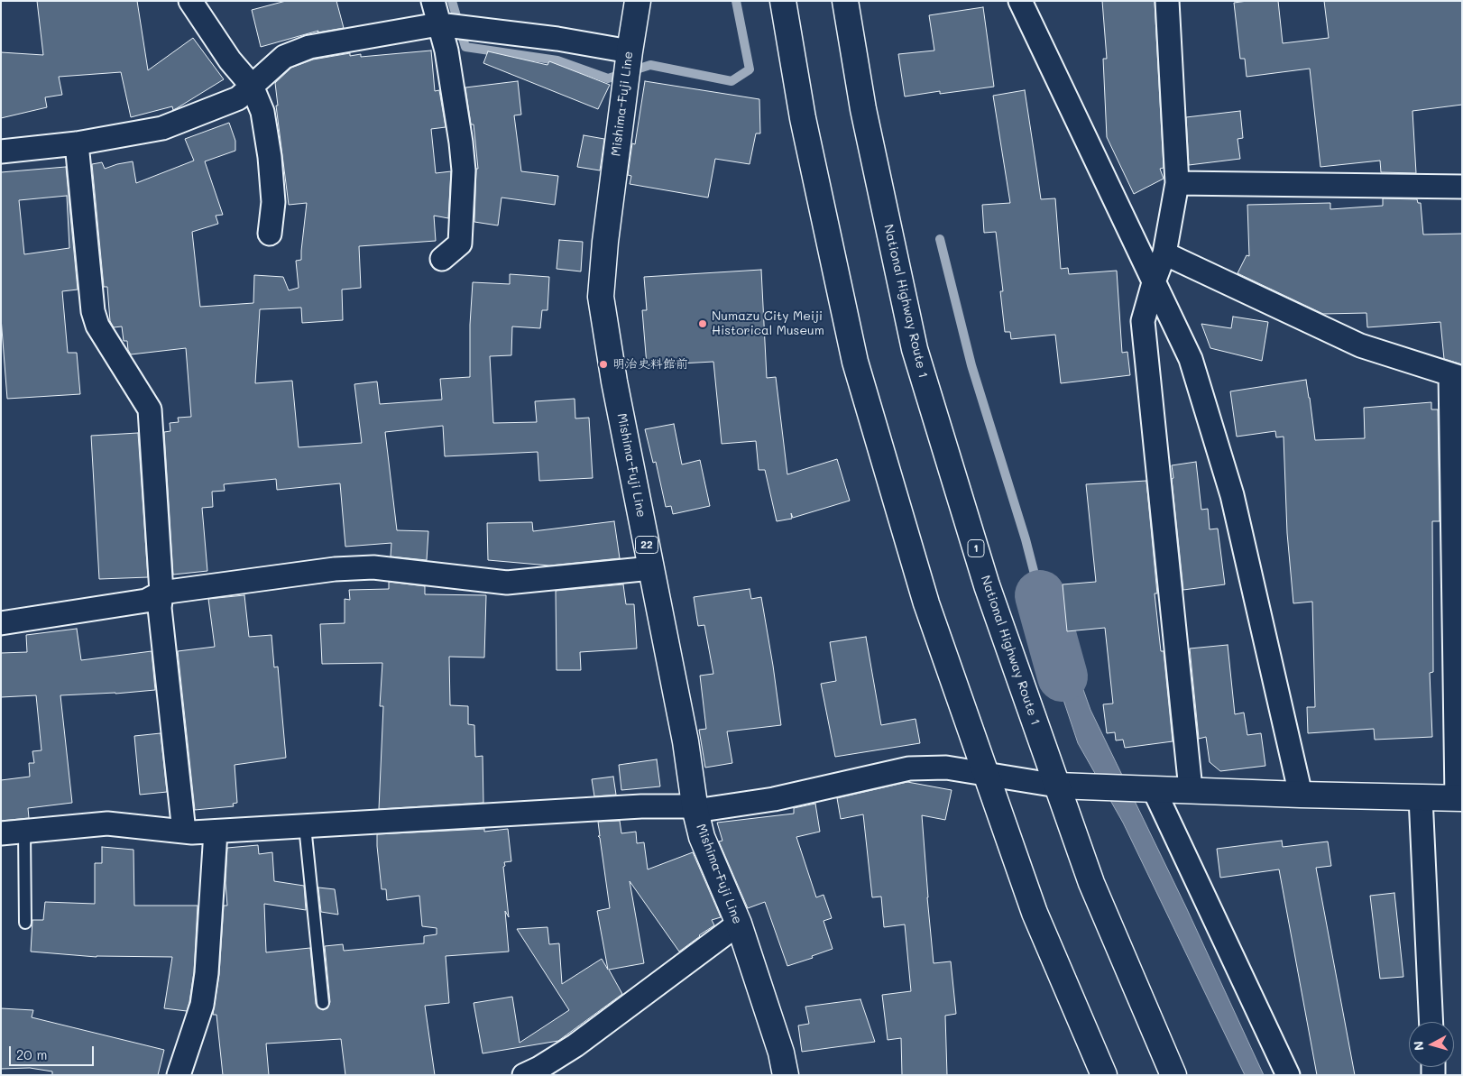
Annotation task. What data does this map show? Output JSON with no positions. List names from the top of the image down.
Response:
{
  "streets": {
    "main road": [
      "Mishima-Fuji Line",
      "National Highway Route 1",
      "22",
      "1"
    ]
  },
  "places": ["Numazu City Meiji Historical Museum", "明治史料館前"],
  "scale_bar": "20 m",
  "north": "left"
}
